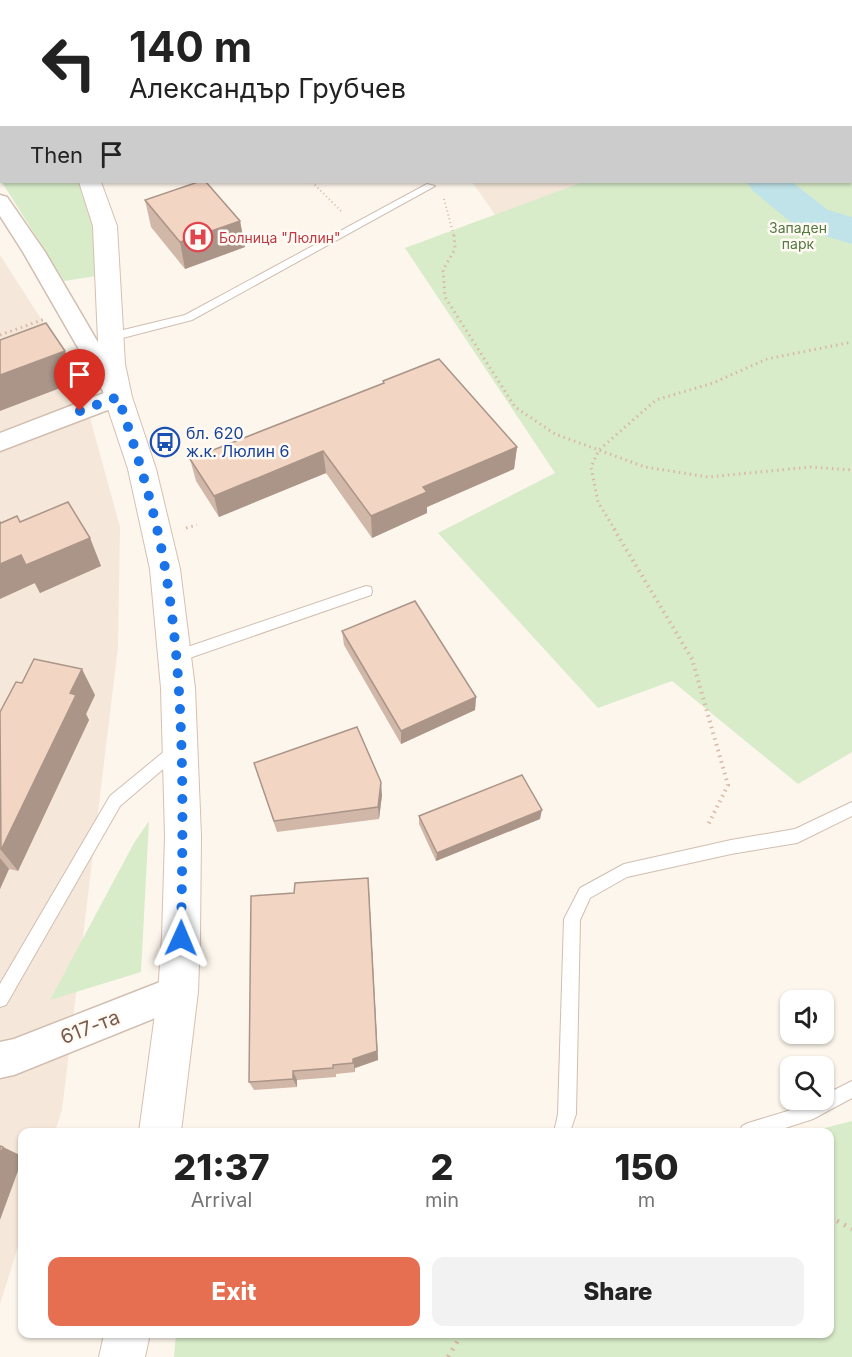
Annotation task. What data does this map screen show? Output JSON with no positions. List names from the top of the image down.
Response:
{
  "streets": {
    "street": ["617-та"]
  },
  "parks": ["Западен парк"],
  "places": {
    "hospital": ["Болница \"Люлин\""],
    "bus stop": ["бл. 620 ж.к. Люлин 6"]
  },
  "page": {
    "turn": ["140 m", "Александър Грубчев"],
    "then": "Then",
    "eta": [
      "21:37",
      "Arrival",
      "2",
      "min",
      "150",
      "m"
    ],
    "buttons": ["Exit", "Share"]
  }
}
